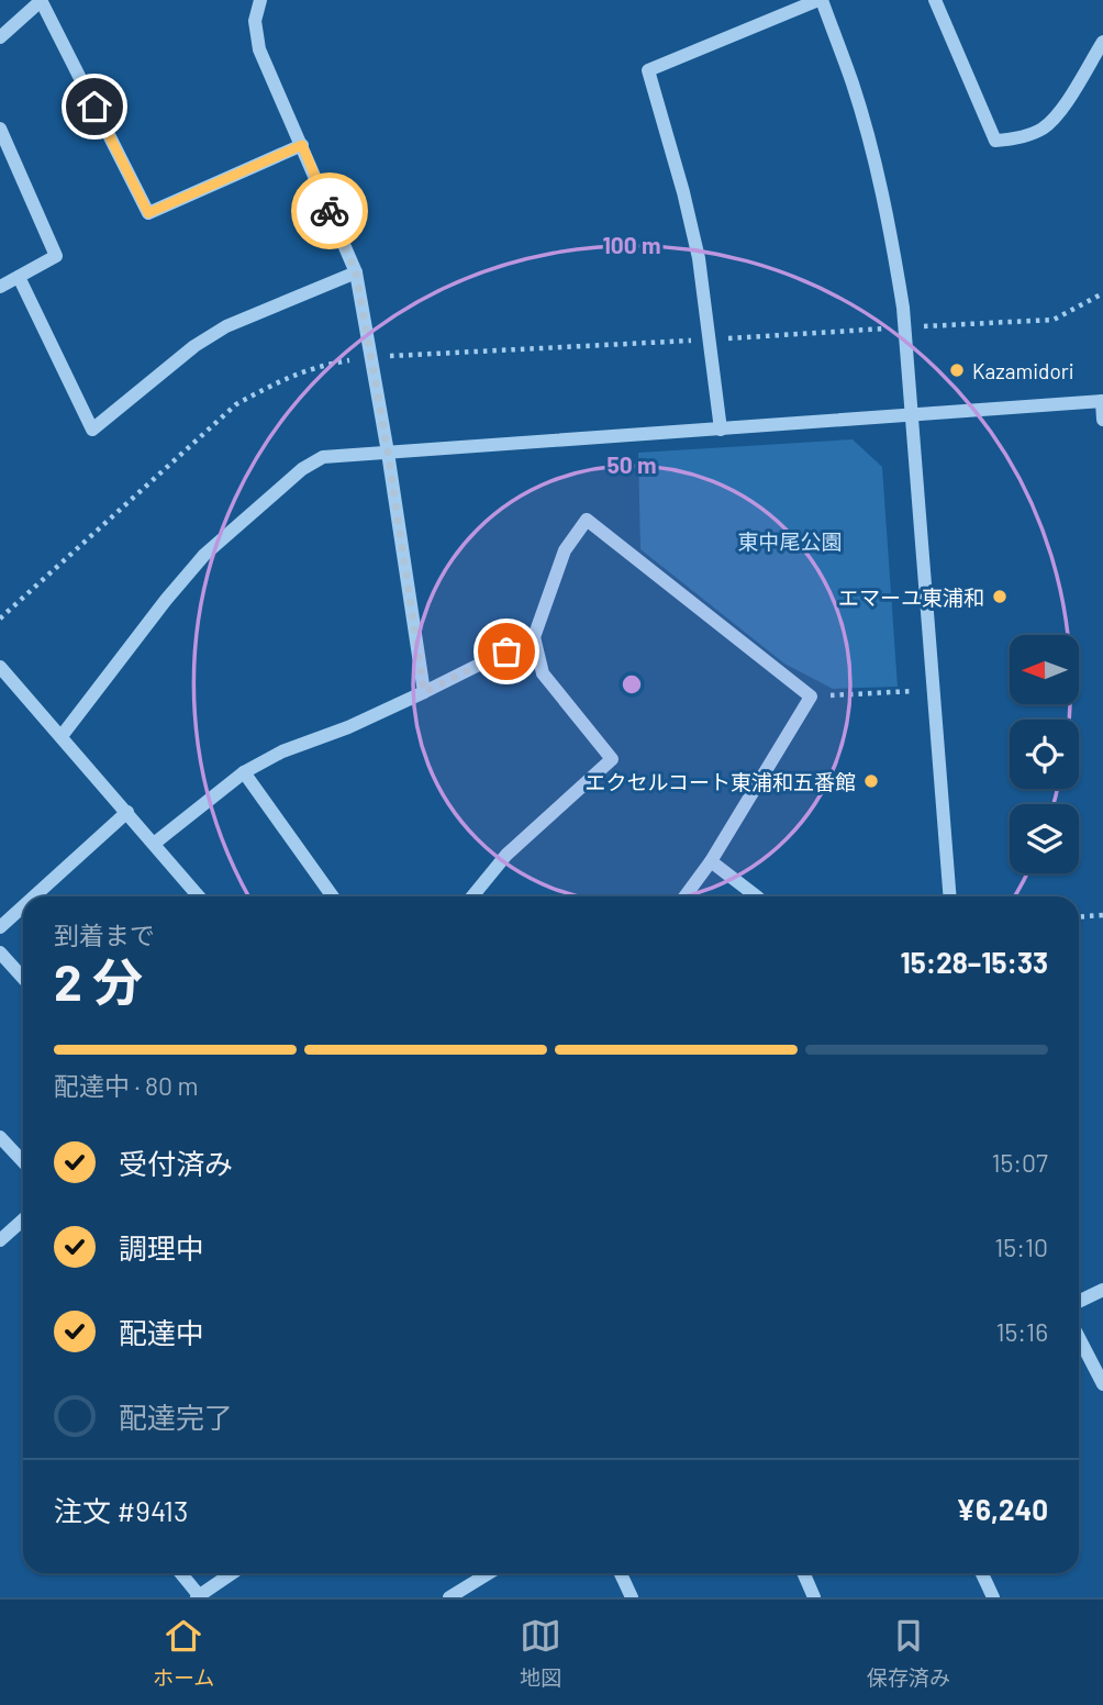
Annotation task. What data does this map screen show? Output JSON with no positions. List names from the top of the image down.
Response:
{
  "parks": ["東中尾公園"],
  "places": ["Kazamidori", "エマーユ東浦和", "エクセルコート東浦和五番館"],
  "north": "left",
  "page": {
    "heading": ["2 分", "到着まで", "15:28–15:33"],
    "panel": ["注文 #9413", "¥6,240"],
    "bar": "配達中 · 80 m",
    "list": [
      ["受付済み", "15:07"],
      ["調理中", "15:10"],
      ["配達中", "15:16"],
      "配達完了"
    ],
    "tabs": ["ホーム", "地図", "保存済み"]
  },
  "rings": ["100 m", "50 m"]
}
